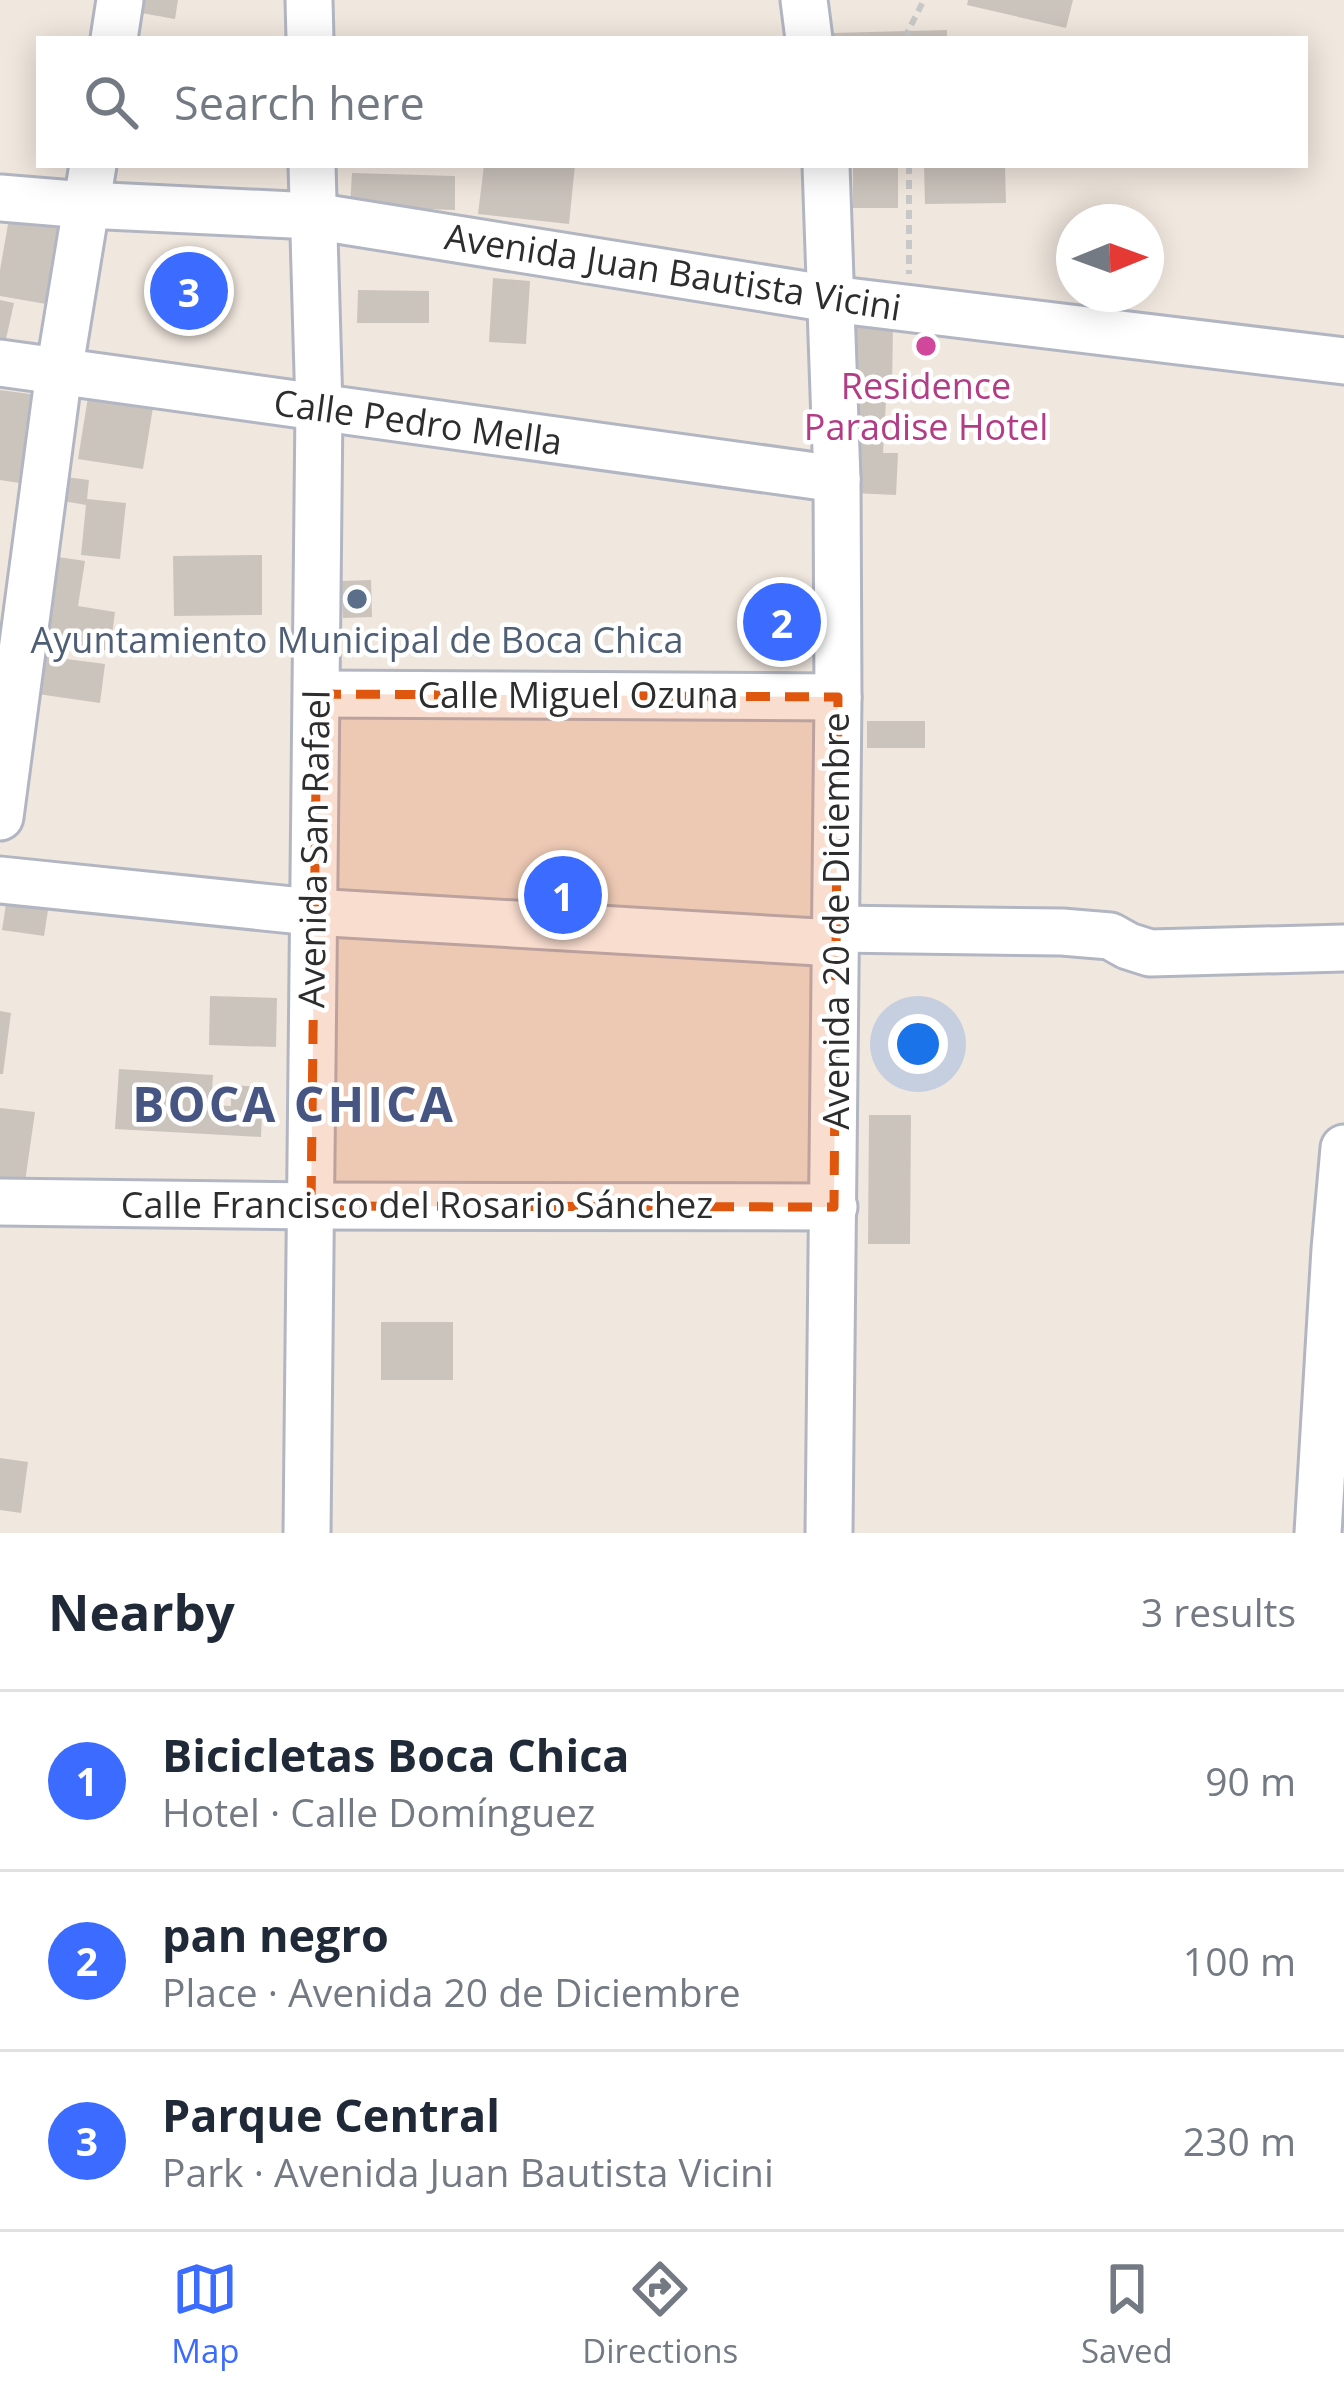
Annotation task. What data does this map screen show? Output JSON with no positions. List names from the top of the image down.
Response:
{
  "streets": {
    "street": [
      "Avenida Juan Bautista Vicini",
      "Calle Pedro Mella",
      "Calle Miguel Ozuna",
      "Avenida San Rafael",
      "Avenida 20 de Diciembre",
      "Calle Francisco del Rosario Sánchez"
    ]
  },
  "crossings": [
    ["Avenida Juan Bautista Vicini", "Avenida San Rafael"],
    ["Avenida Juan Bautista Vicini", "Avenida 20 de Diciembre"],
    ["Calle Pedro Mella", "Avenida San Rafael"],
    ["Calle Pedro Mella", "Avenida 20 de Diciembre"],
    ["Calle Miguel Ozuna", "Avenida San Rafael"],
    ["Calle Miguel Ozuna", "Avenida 20 de Diciembre"],
    ["Avenida San Rafael", "Calle Francisco del Rosario Sánchez"],
    ["Avenida 20 de Diciembre", "Calle Francisco del Rosario Sánchez"]
  ],
  "districts": ["BOCA CHICA"],
  "places": ["Residence Paradise Hotel", "Ayuntamiento Municipal de Boca Chica"],
  "north": "right",
  "page": {
    "search": "Search here",
    "pins": ["3", "2", "1"],
    "heading": ["Nearby", "3 results"],
    "list": [
      {
        "mark": "1",
        "name": "Bicicletas Boca Chica",
        "note": "Hotel · Calle Domínguez",
        "value": "90 m"
      },
      {
        "mark": "2",
        "name": "pan negro",
        "note": "Place · Avenida 20 de Diciembre",
        "value": "100 m"
      },
      {
        "mark": "3",
        "name": "Parque Central",
        "note": "Park · Avenida Juan Bautista Vicini",
        "value": "230 m"
      }
    ],
    "nav": ["Map", "Directions", "Saved"]
  }
}
